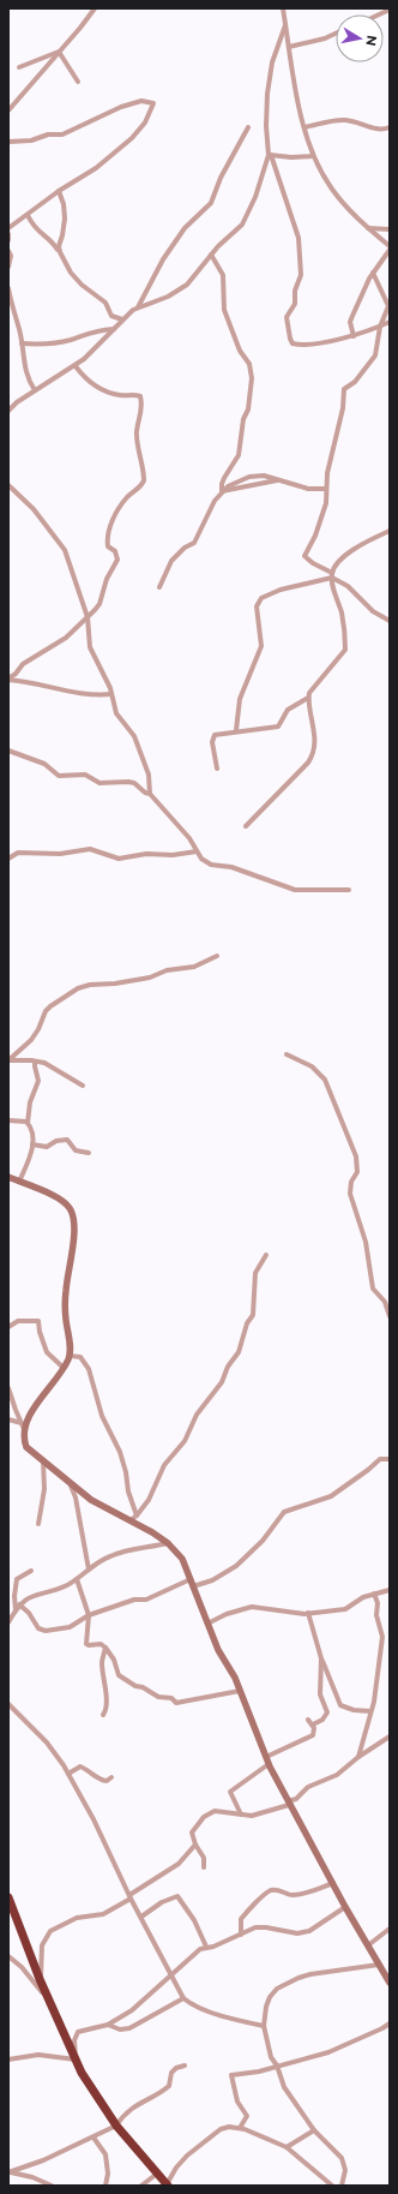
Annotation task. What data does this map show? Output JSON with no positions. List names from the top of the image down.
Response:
{
  "north": "right"
}
